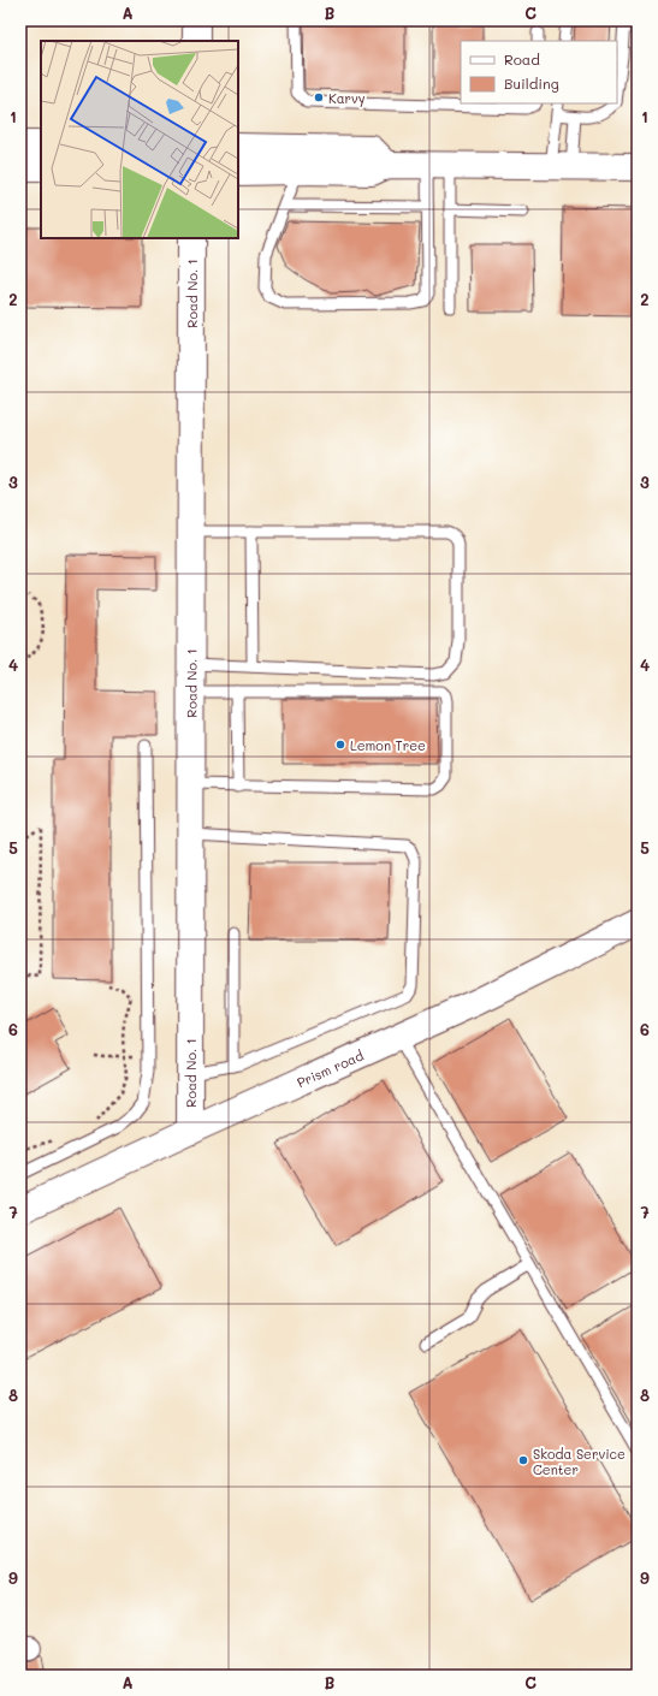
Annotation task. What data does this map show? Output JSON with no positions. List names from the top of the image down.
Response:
{
  "streets": {
    "street": ["Road No. 1", "Prism road"]
  },
  "crossings": [
    ["Road No. 1", "Prism road"]
  ],
  "places": ["Karvy", "Lemon Tree", "Skoda Service Center"],
  "legend": ["Road", "Building"],
  "grid": {
    "columns": ["A", "B", "C"],
    "rows": [
      "1",
      "2",
      "3",
      "4",
      "5",
      "6",
      "7",
      "8",
      "9"
    ]
  }
}
